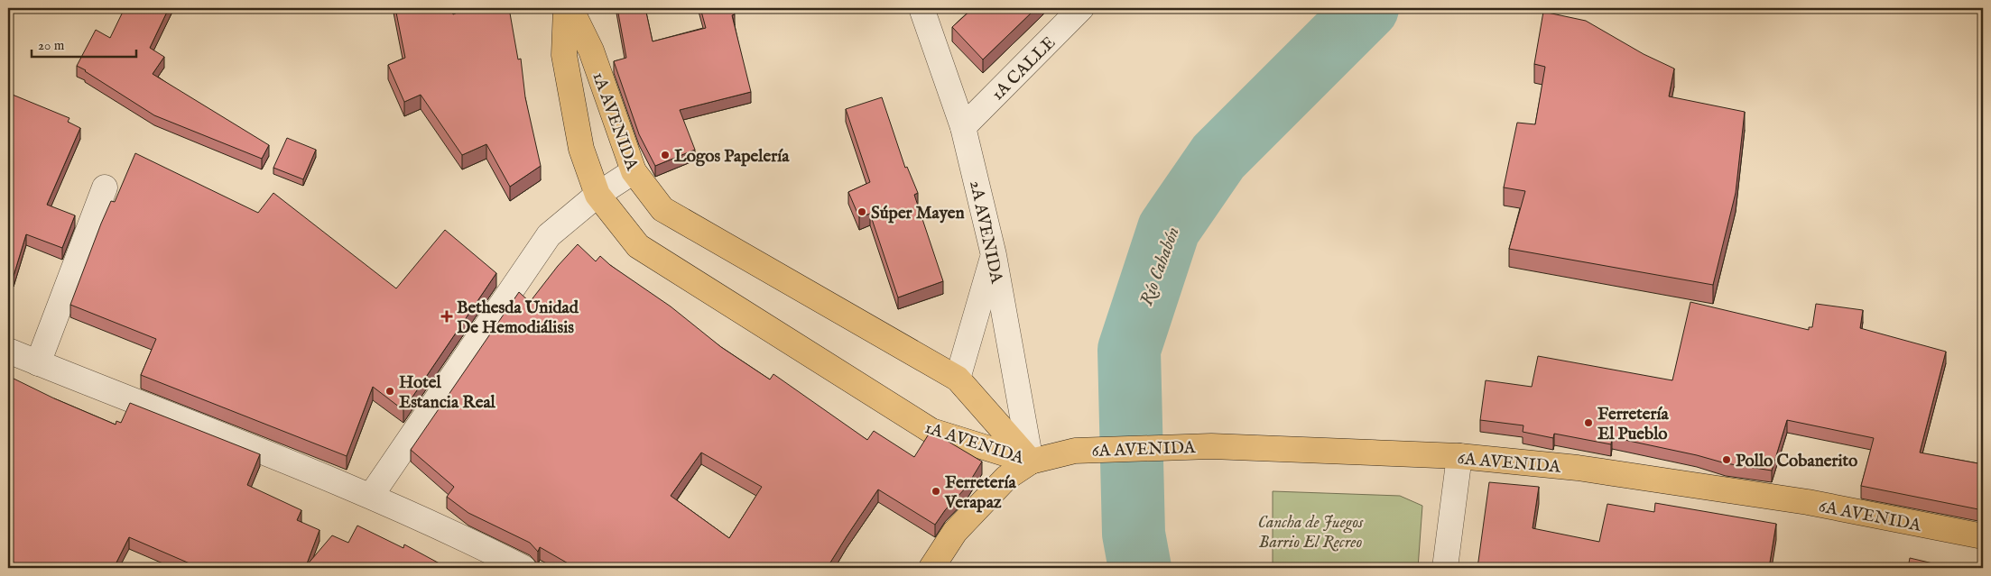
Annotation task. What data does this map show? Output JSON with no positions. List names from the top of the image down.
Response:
{
  "streets": {
    "main road": ["1A AVENIDA", "6A AVENIDA"],
    "street": ["1A CALLE", "2A AVENIDA"]
  },
  "crossings": [
    ["1A CALLE", "2A AVENIDA"],
    ["1A AVENIDA", "2A AVENIDA"],
    ["1A AVENIDA", "6A AVENIDA"],
    ["2A AVENIDA", "6A AVENIDA"]
  ],
  "water": ["Río Cahabón"],
  "parks": ["Cancha de Juegos Barrio El Recreo"],
  "places": {
    "other": [
      "Logos Papelería",
      "Súper Mayen",
      "Hotel Estancia Real",
      "Ferretería El Pueblo",
      "Pollo Cobanerito",
      "Ferretería Verapaz"
    ],
    "health": ["Bethesda Unidad De Hemodiálisis"]
  },
  "scale_bar": "20 m"
}
